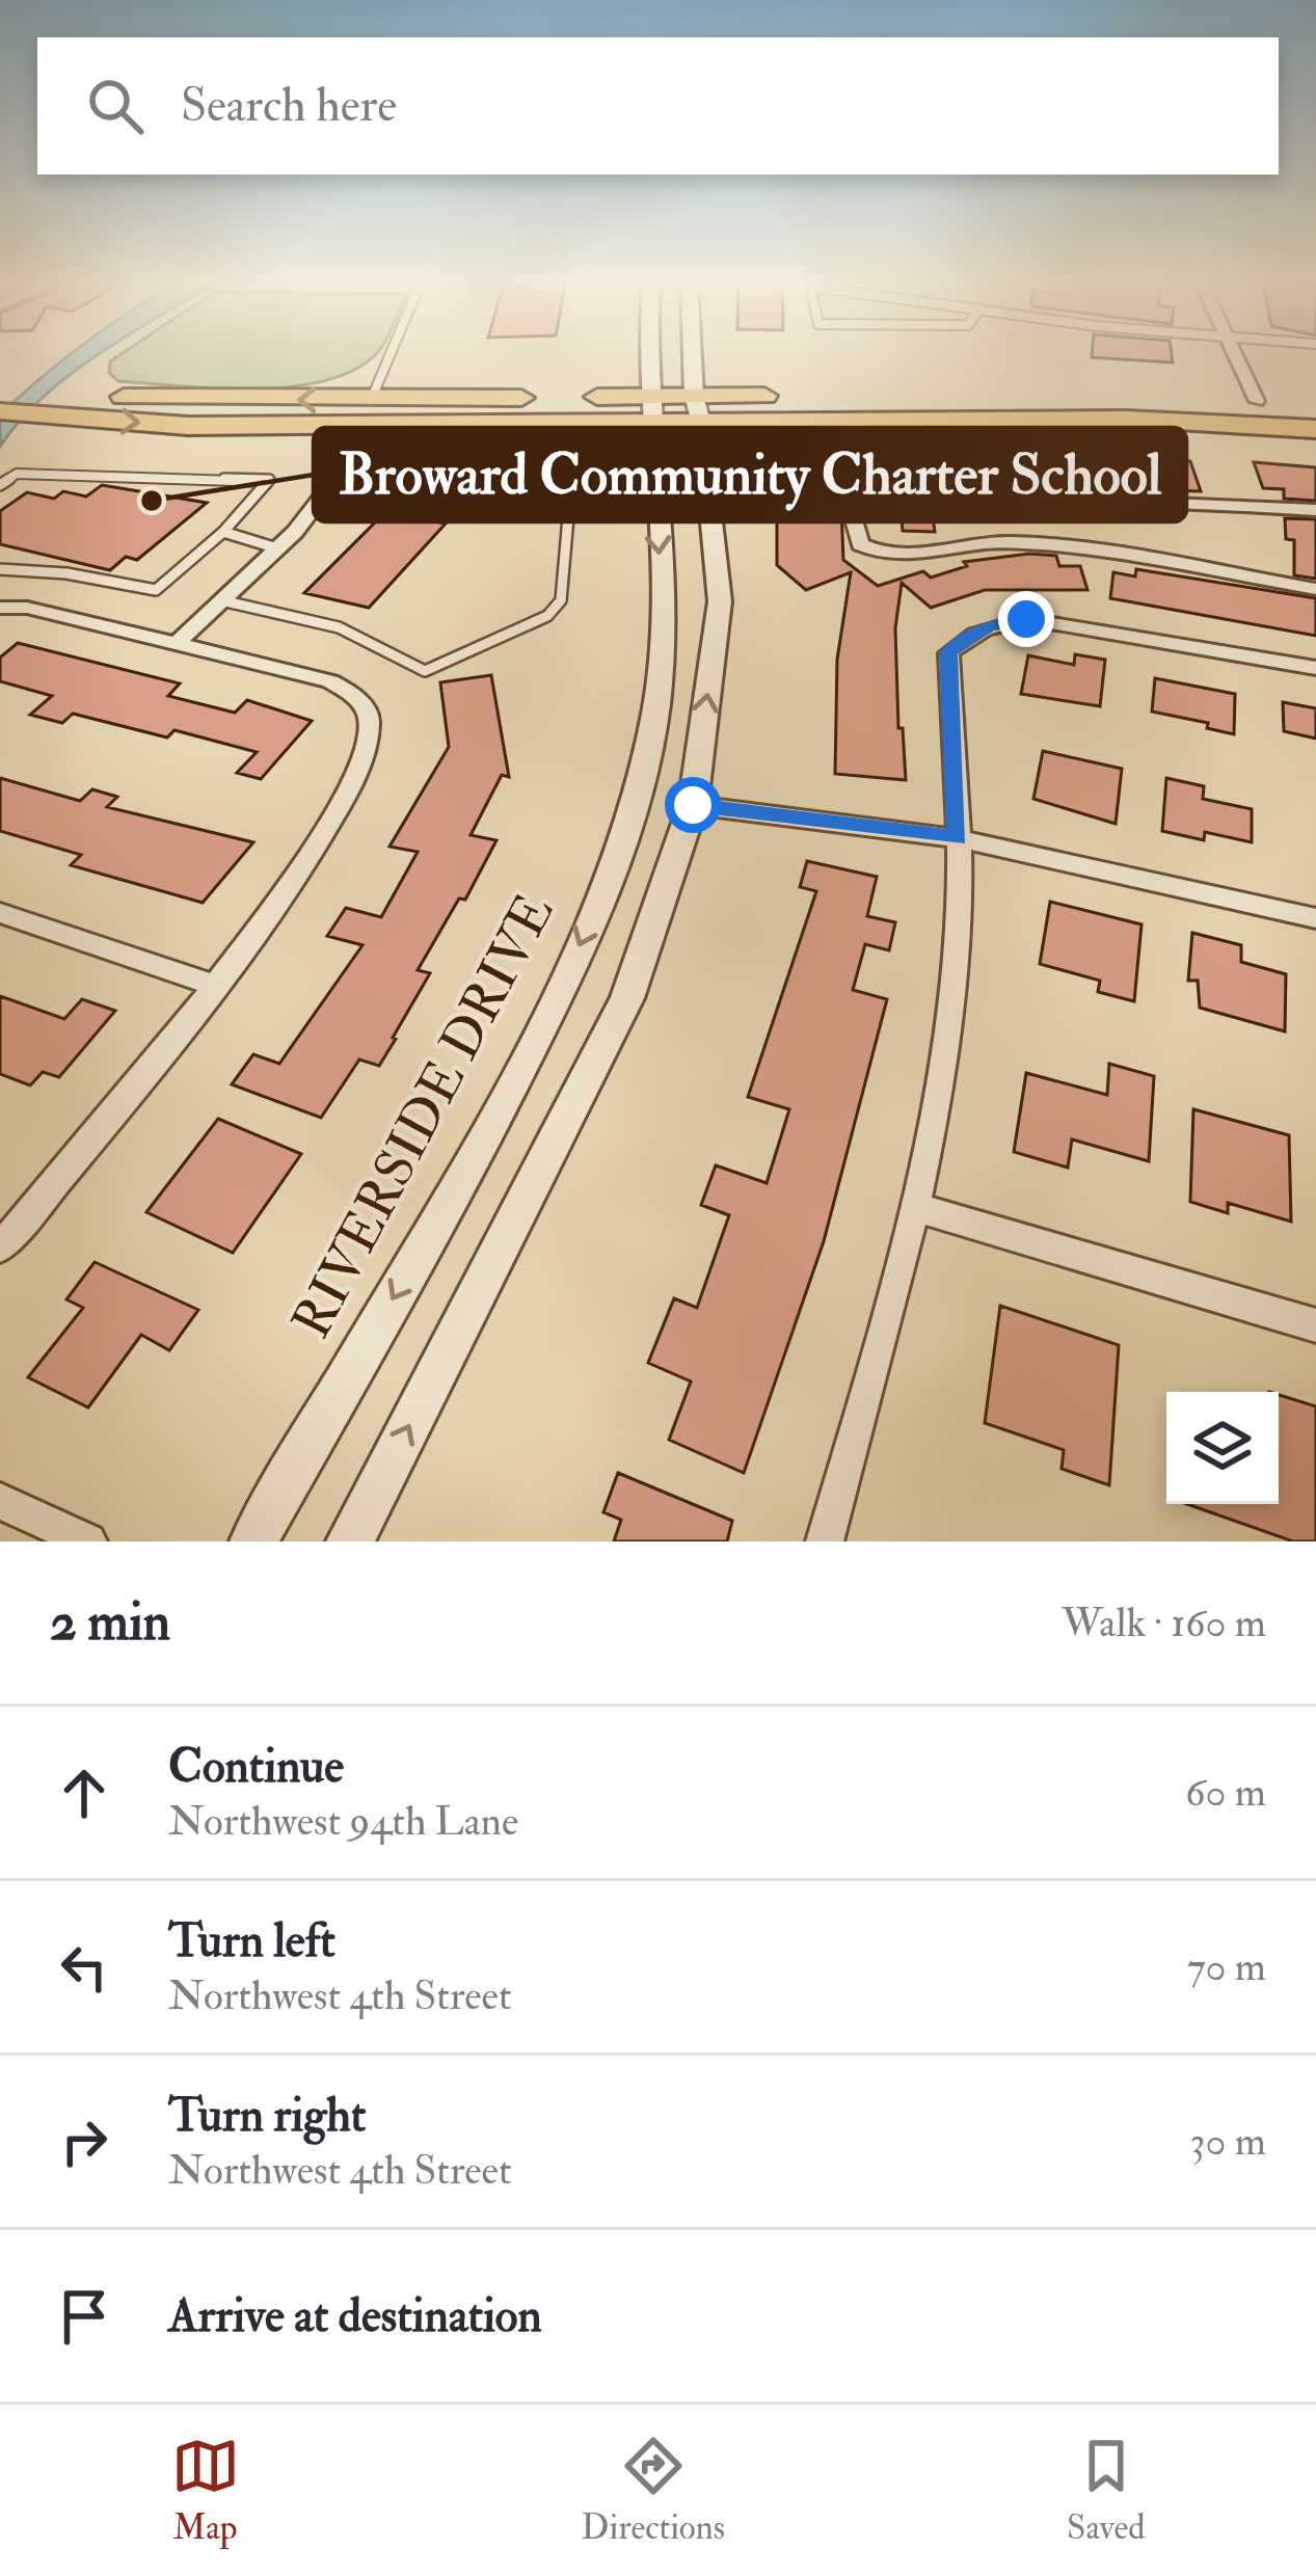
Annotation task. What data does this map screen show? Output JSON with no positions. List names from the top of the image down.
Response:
{
  "streets": {
    "street": ["RIVERSIDE DRIVE"]
  },
  "places": ["Broward Community Charter School"],
  "page": {
    "search": "Search here",
    "heading": ["2 min", "Walk · 160 m"],
    "list": [
      ["Continue", "Northwest 94th Lane", "60 m"],
      ["Turn left", "Northwest 4th Street", "70 m"],
      ["Turn right", "Northwest 4th Street", "30 m"],
      "Arrive at destination"
    ],
    "nav": ["Map", "Directions", "Saved"]
  }
}
